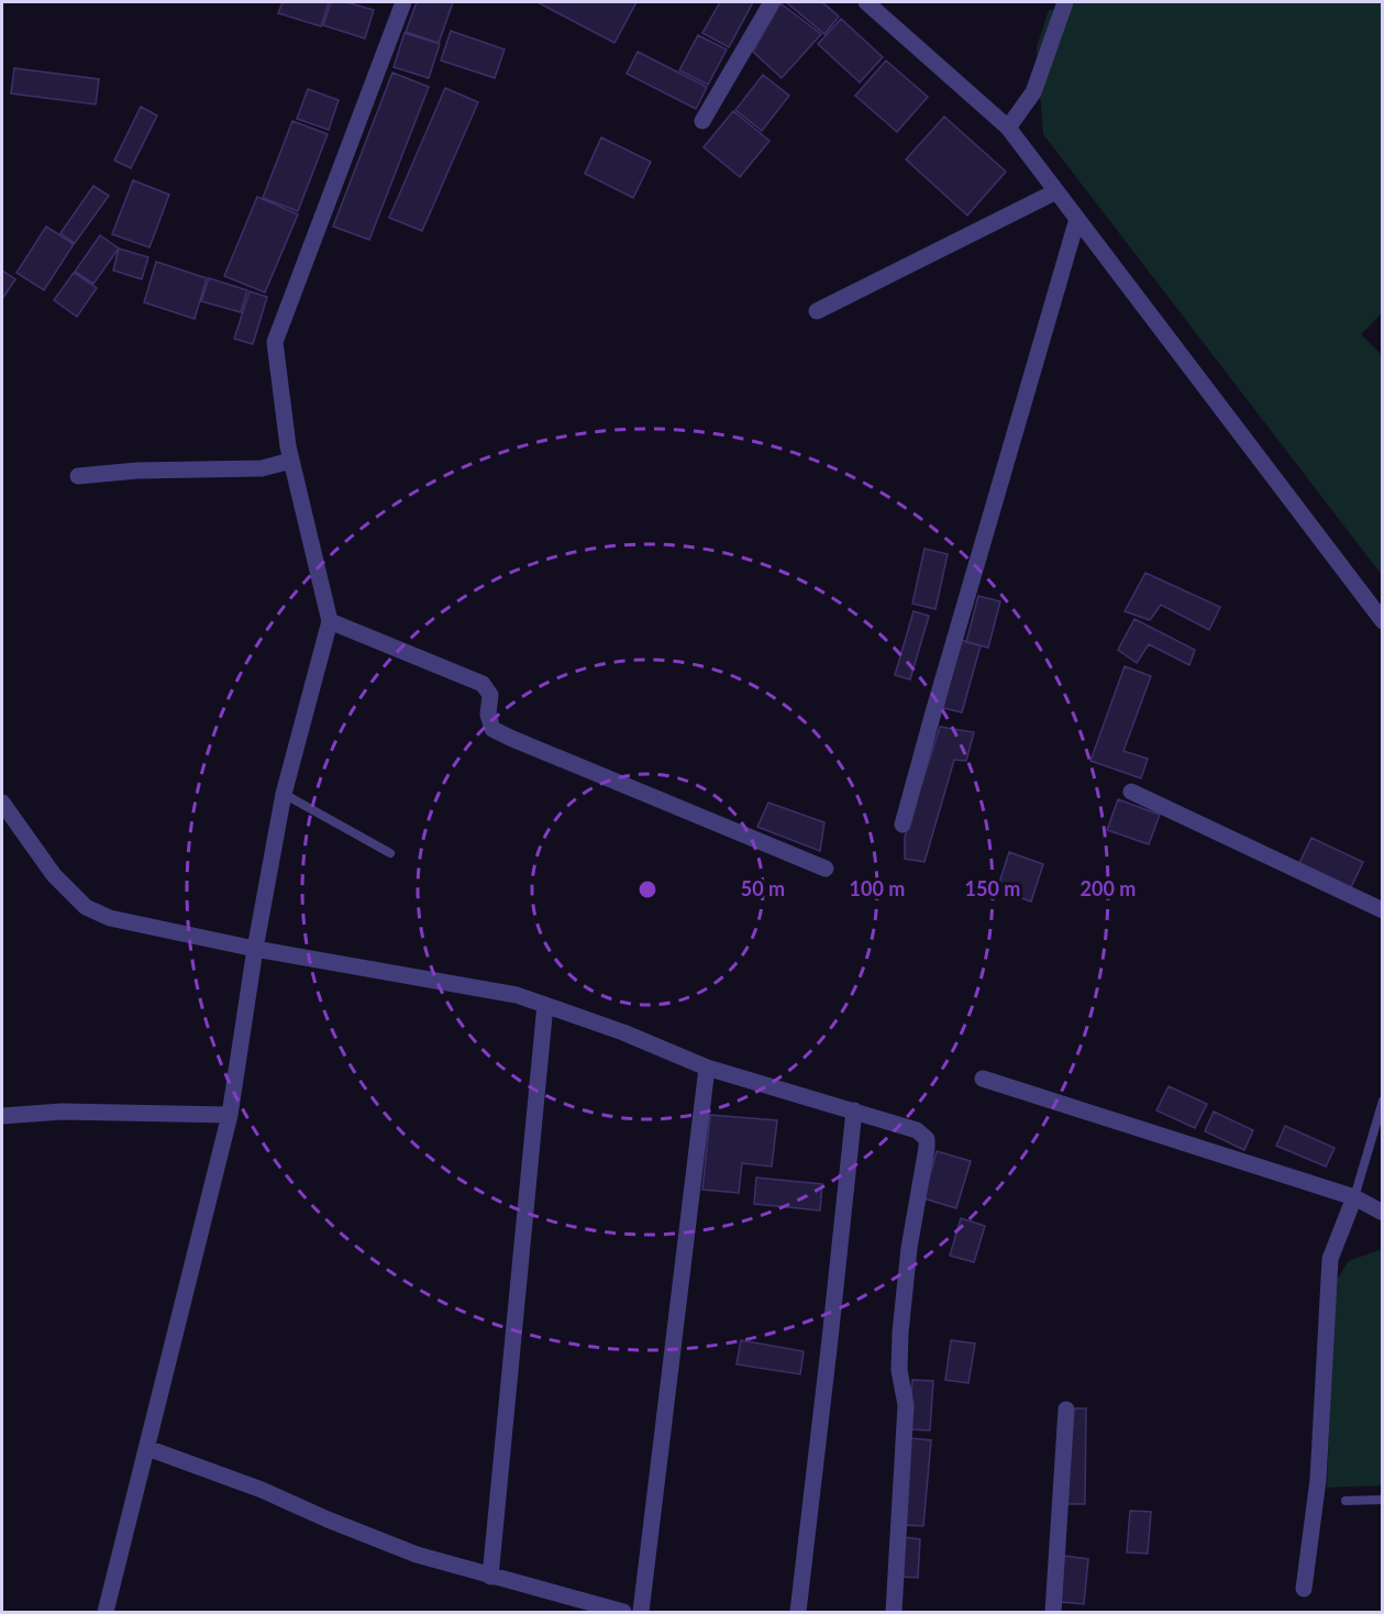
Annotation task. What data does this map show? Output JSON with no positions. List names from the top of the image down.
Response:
{
  "rings": [
    "50 m",
    "100 m",
    "150 m",
    "200 m"
  ]
}
